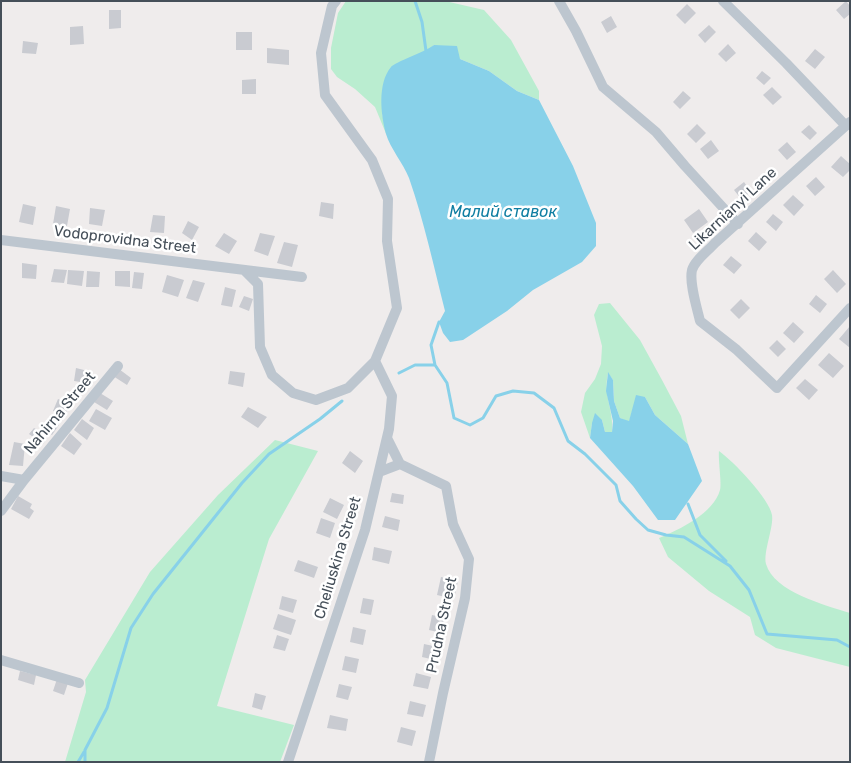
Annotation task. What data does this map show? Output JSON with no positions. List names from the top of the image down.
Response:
{
  "streets": {
    "street": [
      "Likarnianyi Lane",
      "Vodoprovidna Street",
      "Nahirna Street",
      "Cheliuskina Street",
      "Prudna Street"
    ]
  },
  "water": ["Малий ставок"]
}
